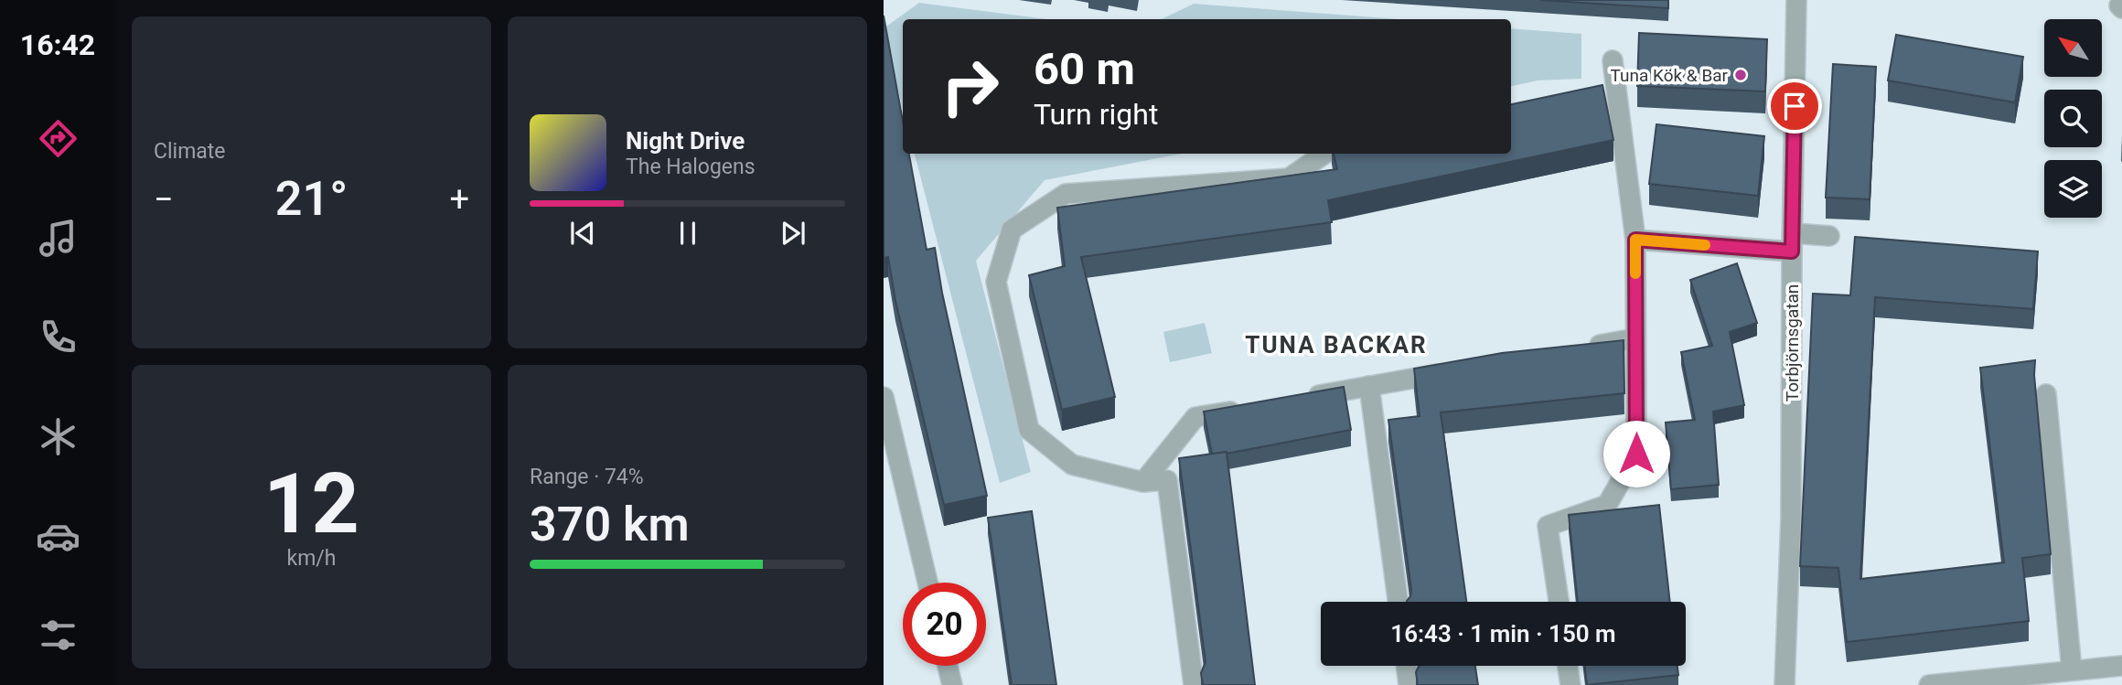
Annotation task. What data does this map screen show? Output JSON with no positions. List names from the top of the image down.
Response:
{
  "streets": {
    "street": ["Torbjörnsgatan"]
  },
  "districts": ["TUNA BACKAR"],
  "places": ["Tuna Kök & Bar"],
  "north": "top left",
  "page": {
    "tabs": "16:42",
    "tile": [
      "Climate",
      ["12", "km/h"],
      ["Range · 74%", "370 km"]
    ],
    "turn": ["60 m", "Turn right"],
    "song": ["Night Drive", "The Halogens"],
    "heat": ["−", "21°", "+"],
    "limit": "20",
    "trip": "16:43 · 1 min · 150 m"
  }
}
